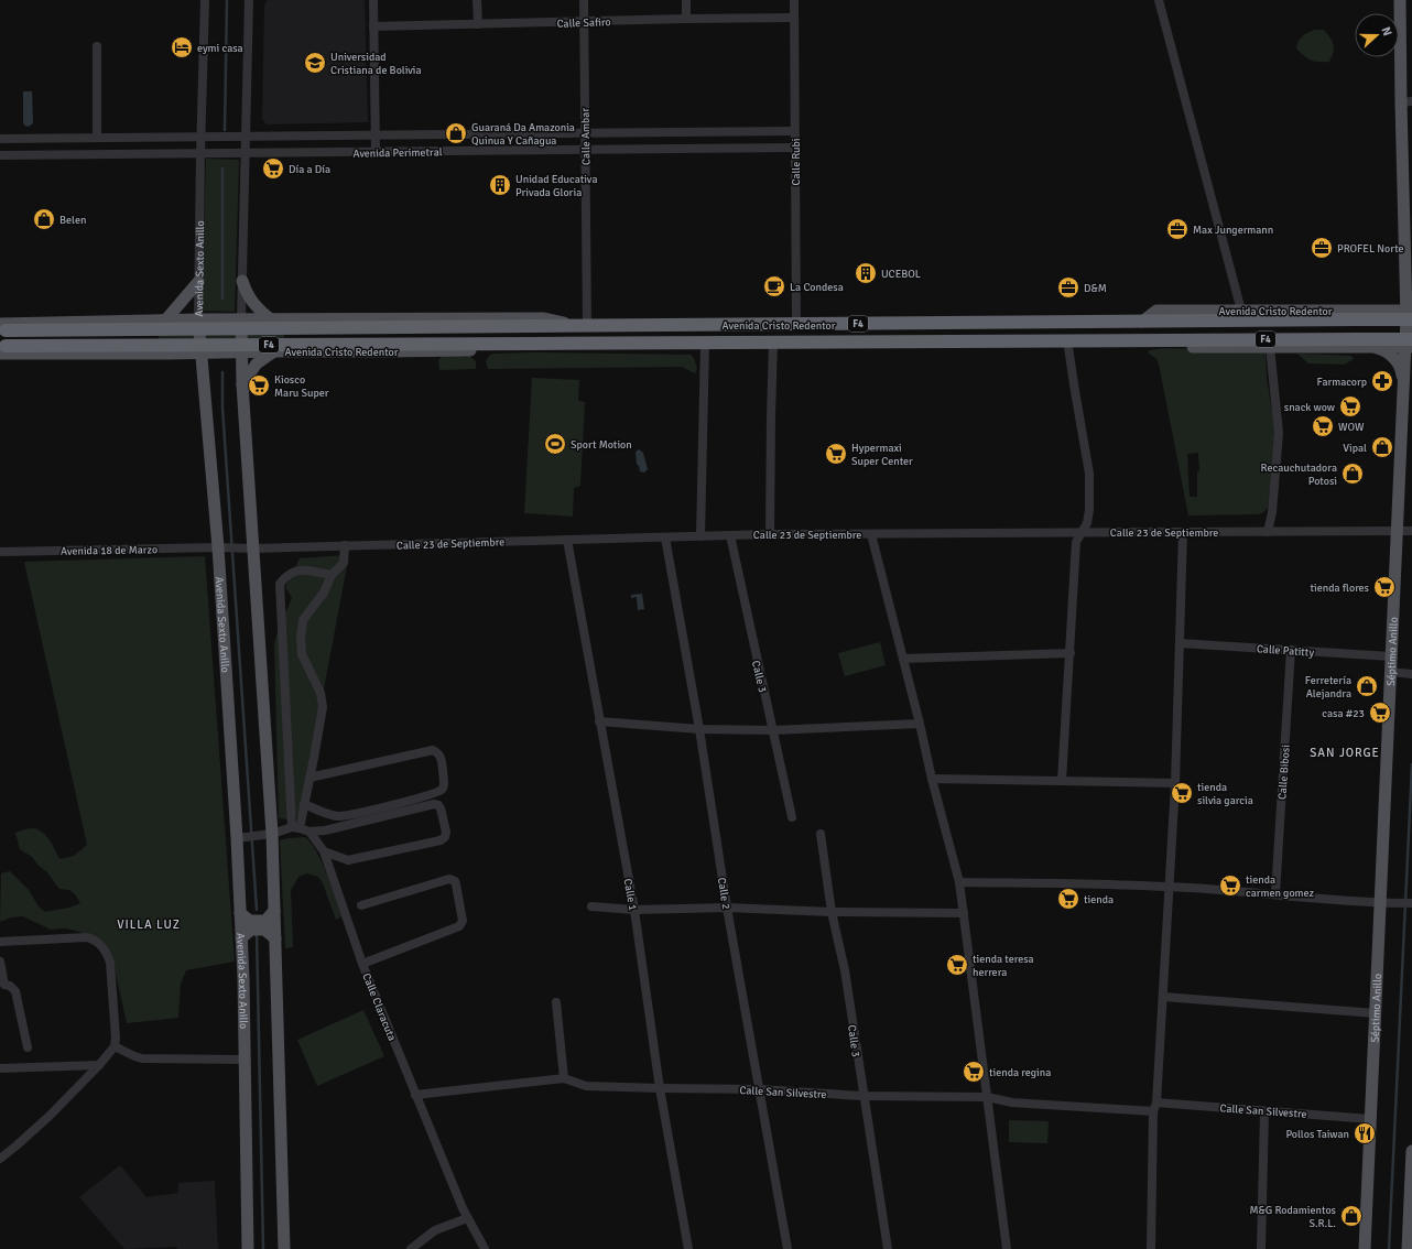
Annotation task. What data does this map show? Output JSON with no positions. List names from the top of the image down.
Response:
{
  "streets": {
    "highway": ["Avenida Cristo Redentor", "F4"],
    "main road": ["Avenida Sexto Anillo", "Séptimo Anillo"],
    "street": [
      "Calle Safiro",
      "Calle Ambar",
      "Avenida Perimetral",
      "Calle Rubi",
      "Calle 23 de Septiembre",
      "Avenida 18 de Marzo",
      "Calle Patitty",
      "Calle 3",
      "Calle Bibosi",
      "Calle 2",
      "Calle 1",
      "Calle Claracuta",
      "Calle San Silvestre"
    ]
  },
  "crossings": [
    ["Calle Safiro", "Calle Ambar"],
    ["Calle Safiro", "Calle Rubi"],
    ["Calle Ambar", "Avenida Perimetral"],
    ["Calle Ambar", "Avenida Cristo Redentor"],
    ["Avenida Perimetral", "Calle Rubi"],
    ["Avenida Perimetral", "Avenida Sexto Anillo"],
    ["Calle Rubi", "Avenida Cristo Redentor"],
    ["Avenida Sexto Anillo", "Avenida Cristo Redentor"],
    ["Avenida Sexto Anillo", "Calle 23 de Septiembre"],
    ["Avenida Sexto Anillo", "Avenida 18 de Marzo"],
    ["Avenida Cristo Redentor", "Séptimo Anillo"],
    ["Calle 23 de Septiembre", "Avenida 18 de Marzo"],
    ["Calle 23 de Septiembre", "Séptimo Anillo"],
    ["Calle 23 de Septiembre", "Calle 3"],
    ["Calle 23 de Septiembre", "Calle 2"],
    ["Calle 23 de Septiembre", "Calle 1"],
    ["Calle Patitty", "Séptimo Anillo"],
    ["Calle Patitty", "Calle Bibosi"],
    ["Séptimo Anillo", "Calle San Silvestre"],
    ["Calle 3", "Calle San Silvestre"],
    ["Calle 2", "Calle San Silvestre"],
    ["Calle 1", "Calle San Silvestre"],
    ["Calle Claracuta", "Calle San Silvestre"]
  ],
  "districts": ["SAN JORGE", "VILLA LUZ"],
  "places": {
    "hotel": ["eymi casa"],
    "school or university": ["Universidad Cristiana de Bolivia"],
    "shop": [
      "Guaraná Da Amazonia Quinua Y Cañagua",
      "Belen",
      "Vipal",
      "Recauchutadora Potosi",
      "Ferretería Alejandra",
      "M&G Rodamientos S.R.L."
    ],
    "supermarket": [
      "Día a Día",
      "Kiosco Maru Super",
      "snack wow",
      "WOW",
      "Hypermaxi Super Center",
      "tienda flores",
      "casa #23",
      "tienda silvia garcia",
      "tienda carmen gomez",
      "tienda",
      "tienda teresa herrera",
      "tienda regina"
    ],
    "building": ["Unidad Educativa Privada Gloria", "UCEBOL"],
    "office": ["Max Jungermann", "PROFEL Norte", "D&M"],
    "cafe": ["La Condesa"],
    "pharmacy": ["Farmacorp"],
    "sports": ["Sport Motion"],
    "restaurant": ["Pollos Taiwan"]
  },
  "north": "right"
}
